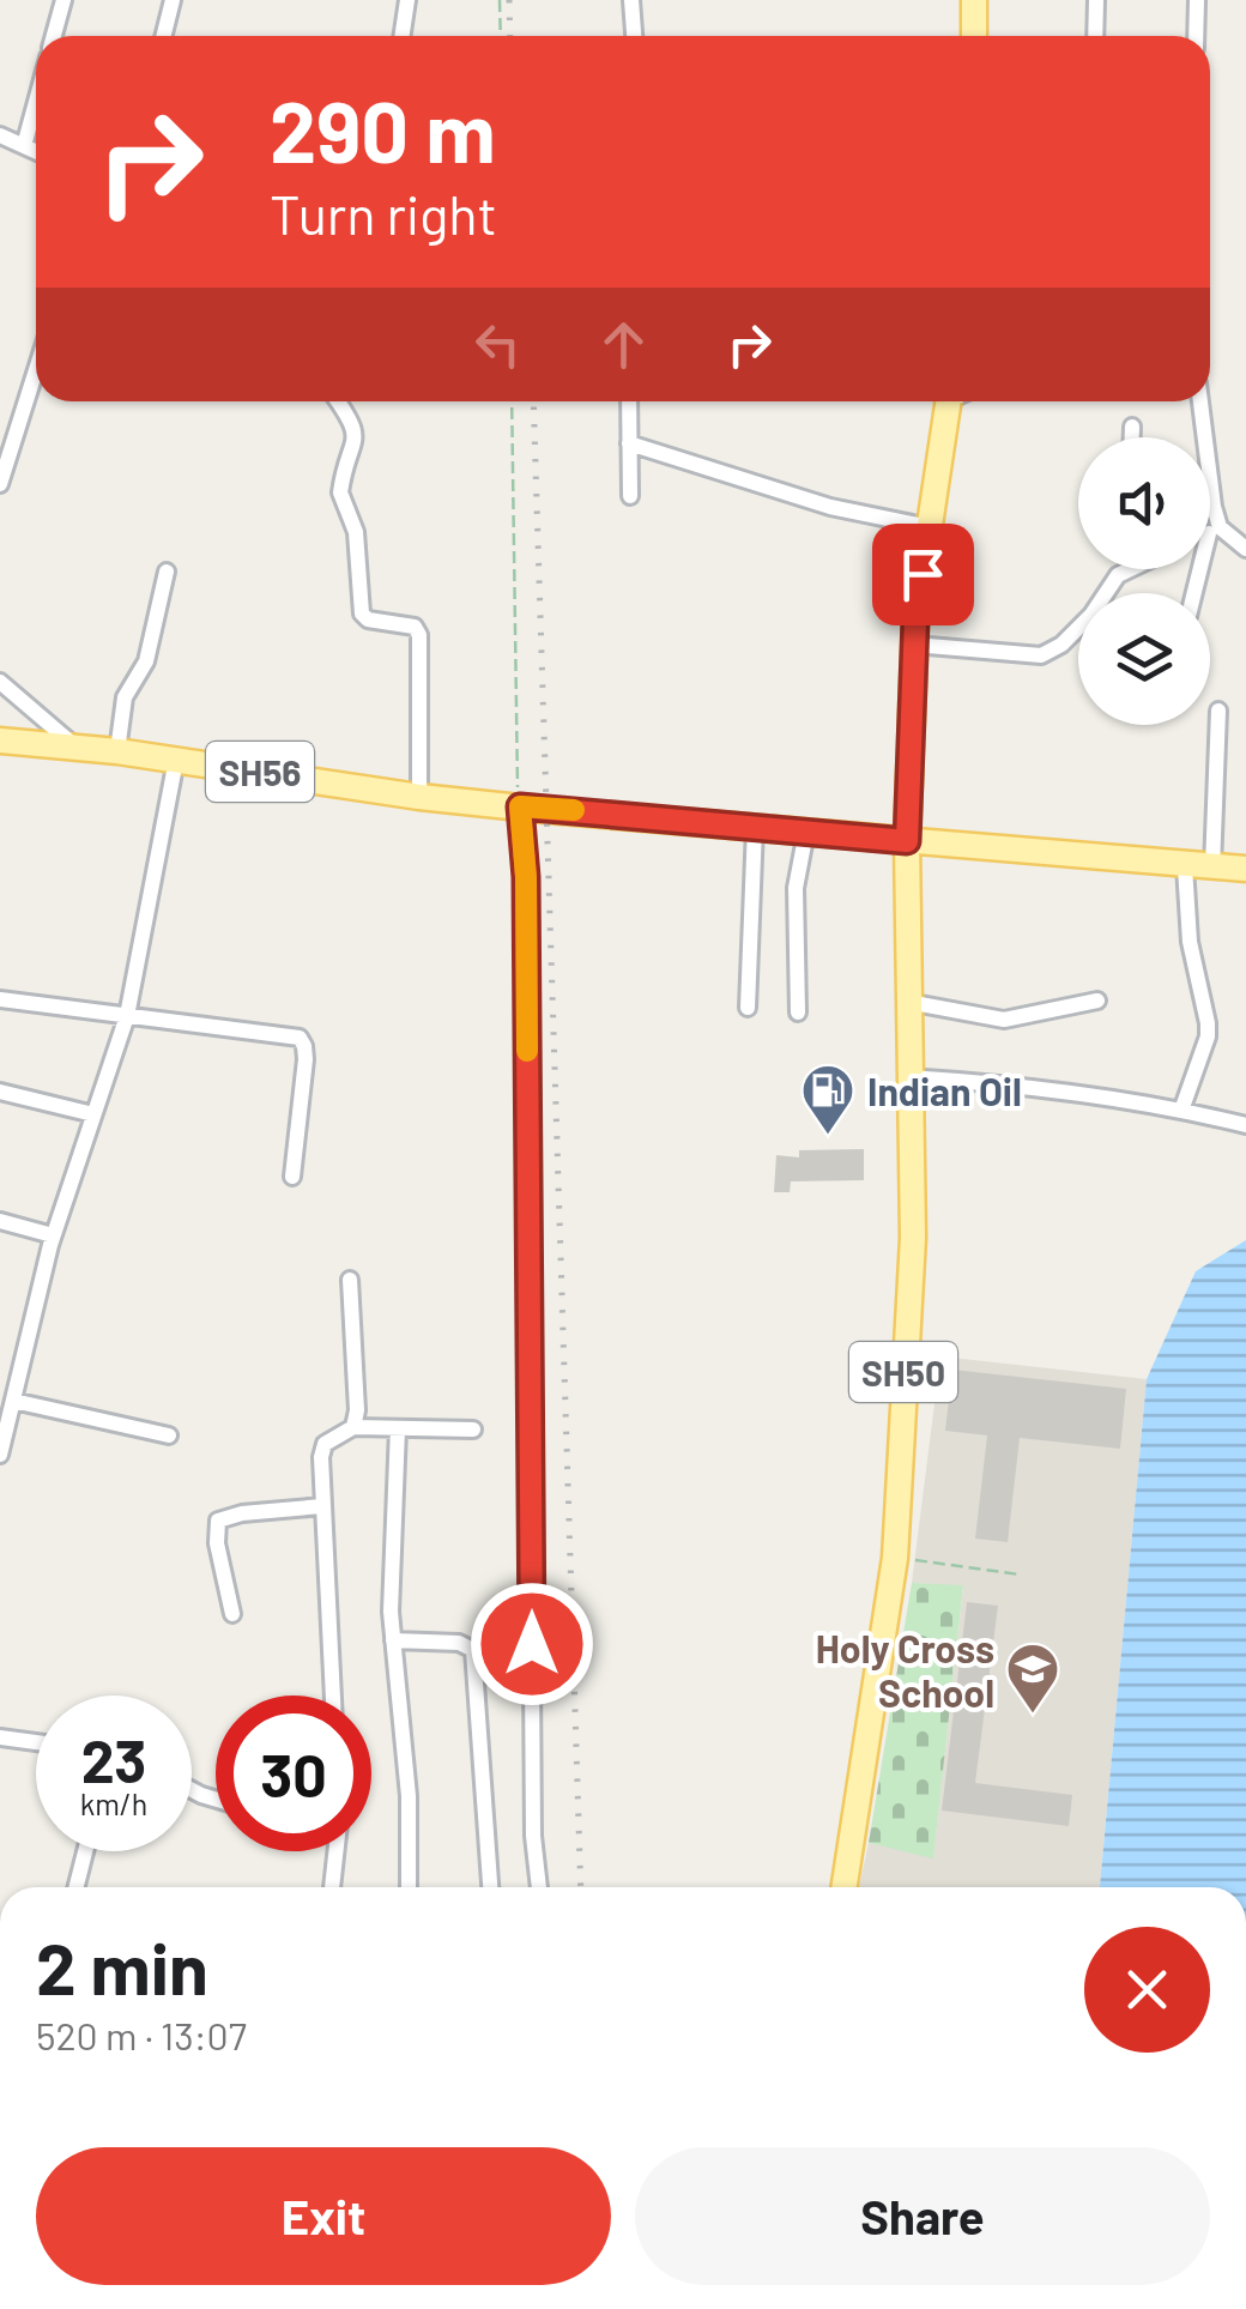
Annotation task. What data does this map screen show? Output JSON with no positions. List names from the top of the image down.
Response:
{
  "streets": {
    "main road": ["SH56", "SH50"]
  },
  "crossings": [
    ["SH56", "SH50"]
  ],
  "places": {
    "fuel station": ["Indian Oil"],
    "school or university": ["Holy Cross School"]
  },
  "page": {
    "turn": ["290 m", "Turn right"],
    "speed": "23 km/h",
    "limit": "30",
    "heading": ["2 min", "520 m · 13:07"],
    "buttons": ["Exit", "Share"]
  }
}
